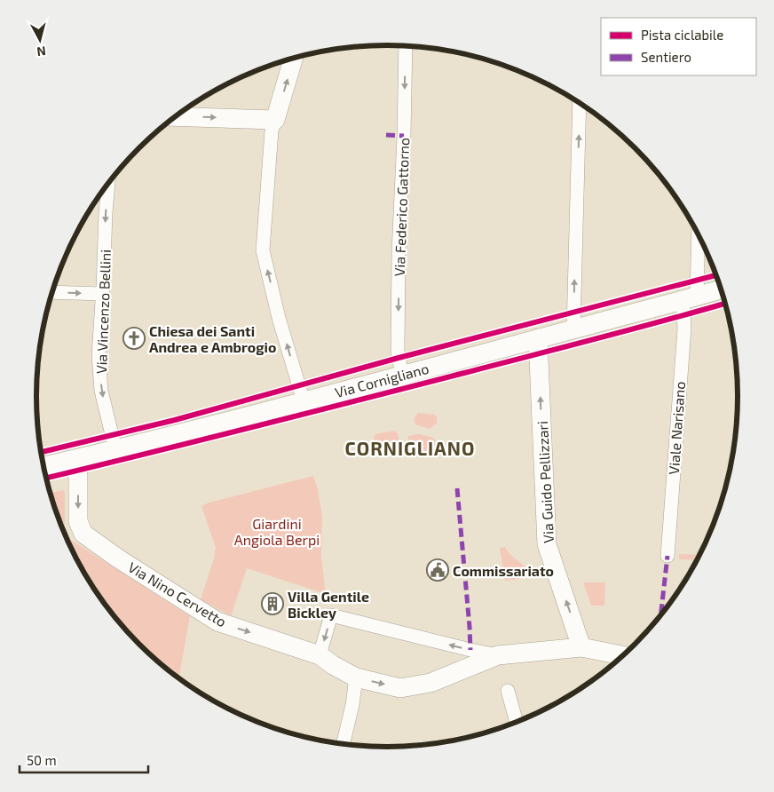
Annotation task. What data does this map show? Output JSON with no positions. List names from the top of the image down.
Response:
{
  "streets": {
    "street": [
      "Via Federico Gattorno",
      "Via Vincenzo Bellini",
      "Via Cornigliano",
      "Viale Narisano",
      "Via Guido Pellizzari",
      "Via Nino Cervetto"
    ]
  },
  "crossings": [
    ["Via Federico Gattorno", "Via Cornigliano"],
    ["Via Vincenzo Bellini", "Via Cornigliano"],
    ["Via Cornigliano", "Viale Narisano"],
    ["Via Cornigliano", "Via Guido Pellizzari"],
    ["Via Cornigliano", "Via Nino Cervetto"],
    ["Via Guido Pellizzari", "Via Nino Cervetto"]
  ],
  "one_way": ["Via Vincenzo Bellini", "Via Guido Pellizzari", "Via Nino Cervetto"],
  "districts": ["CORNIGLIANO"],
  "parks": ["Giardini Angiola Berpi"],
  "places": {
    "church": ["Chiesa dei Santi Andrea e Ambrogio"],
    "public building": ["Commissariato"],
    "building": ["Villa Gentile Bickley"]
  },
  "legend": ["Pista ciclabile", "Sentiero"],
  "scale_bar": "50 m",
  "north": "bottom"
}
